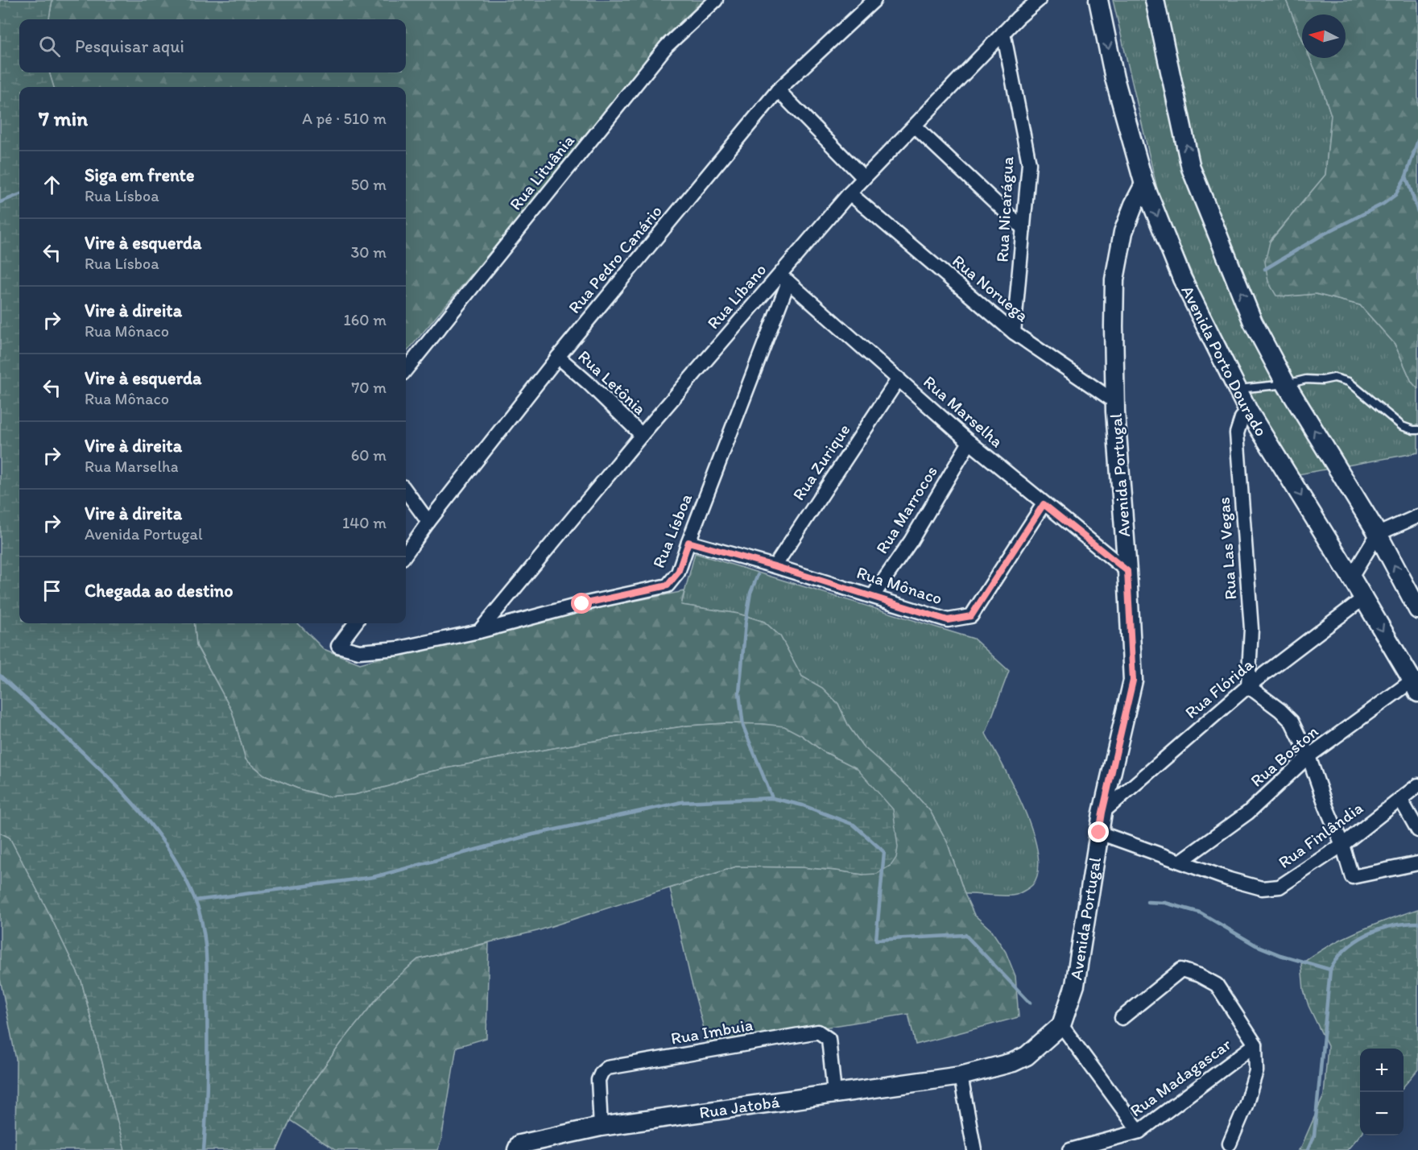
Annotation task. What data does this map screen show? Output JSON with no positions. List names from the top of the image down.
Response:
{
  "streets": {
    "street": [
      "Rua Lituânia",
      "Rua Nicarágua",
      "Rua Pedro Canário",
      "Rua Noruega",
      "Rua Líbano",
      "Avenida Porto Dourado",
      "Rua Letônia",
      "Rua Marselha",
      "Rua Zurique",
      "Avenida Portugal",
      "Rua Marrocos",
      "Rua Lísboa",
      "Rua Las Vegas",
      "Rua Mônaco",
      "Rua Flórida",
      "Rua Boston",
      "Rua Finlândia",
      "Rua Imbuia",
      "Rua Madagascar",
      "Rua Jatobá"
    ]
  },
  "crossings": [
    ["Rua Nicarágua", "Rua Noruega"],
    ["Rua Nicarágua", "Rua Líbano"],
    ["Rua Pedro Canário", "Rua Letônia"],
    ["Rua Noruega", "Rua Líbano"],
    ["Rua Noruega", "Avenida Portugal"],
    ["Rua Líbano", "Rua Letônia"],
    ["Rua Líbano", "Rua Marselha"],
    ["Rua Líbano", "Rua Lísboa"],
    ["Avenida Porto Dourado", "Avenida Portugal"],
    ["Avenida Porto Dourado", "Rua Las Vegas"],
    ["Avenida Porto Dourado", "Rua Flórida"],
    ["Avenida Porto Dourado", "Rua Boston"],
    ["Rua Marselha", "Rua Zurique"],
    ["Rua Marselha", "Avenida Portugal"],
    ["Rua Marselha", "Rua Marrocos"],
    ["Rua Marselha", "Rua Lísboa"],
    ["Rua Marselha", "Rua Mônaco"],
    ["Rua Zurique", "Rua Mônaco"],
    ["Avenida Portugal", "Rua Flórida"],
    ["Avenida Portugal", "Rua Finlândia"],
    ["Avenida Portugal", "Rua Jatobá"],
    ["Rua Marrocos", "Rua Mônaco"],
    ["Rua Lísboa", "Rua Mônaco"],
    ["Rua Las Vegas", "Rua Flórida"],
    ["Rua Boston", "Rua Finlândia"],
    ["Rua Imbuia", "Rua Jatobá"]
  ],
  "north": "left",
  "page": {
    "search": "Pesquisar aqui",
    "heading": ["7 min", "A pé · 510 m"],
    "list": [
      ["Siga em frente", "Rua Lísboa", "50 m"],
      ["Vire à esquerda", "Rua Lísboa", "30 m"],
      ["Vire à direita", "Rua Mônaco", "160 m"],
      ["Vire à esquerda", "Rua Mônaco", "70 m"],
      ["Vire à direita", "Rua Marselha", "60 m"],
      ["Vire à direita", "Avenida Portugal", "140 m"],
      "Chegada ao destino"
    ],
    "map_buttons": ["+", "−"]
  }
}
